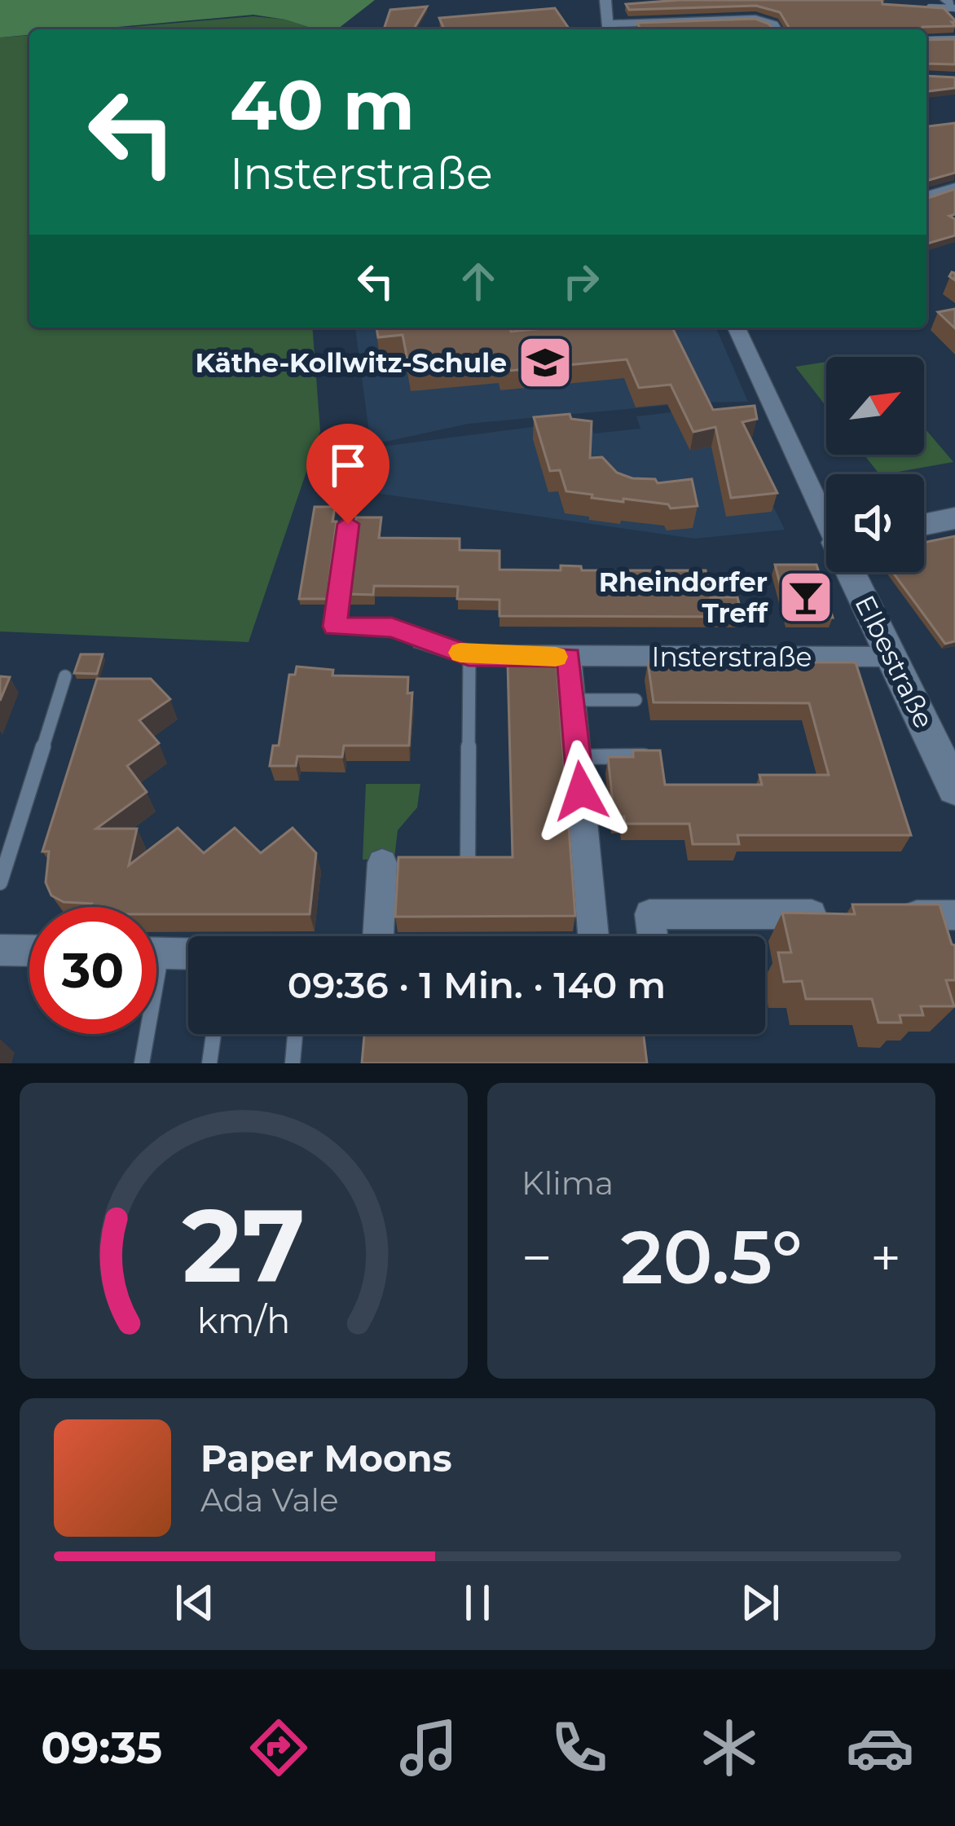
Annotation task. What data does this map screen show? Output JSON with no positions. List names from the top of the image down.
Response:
{
  "streets": {
    "main road": ["Elbestraße"],
    "street": ["Insterstraße"]
  },
  "crossings": [
    ["Insterstraße", "Elbestraße"]
  ],
  "places": {
    "school or university": ["Käthe-Kollwitz-Schule"],
    "bar": ["Rheindorfer Treff"]
  },
  "north": "top right",
  "page": {
    "turn": ["40 m", "Insterstraße"],
    "limit": "30",
    "trip": "09:36 · 1 Min. · 140 m",
    "tile": "Klima",
    "heat": ["−", "20.5°", "+"],
    "song": ["Paper Moons", "Ada Vale"],
    "tabs": "09:35",
    "gauge": ["27", "km/h"]
  }
}
